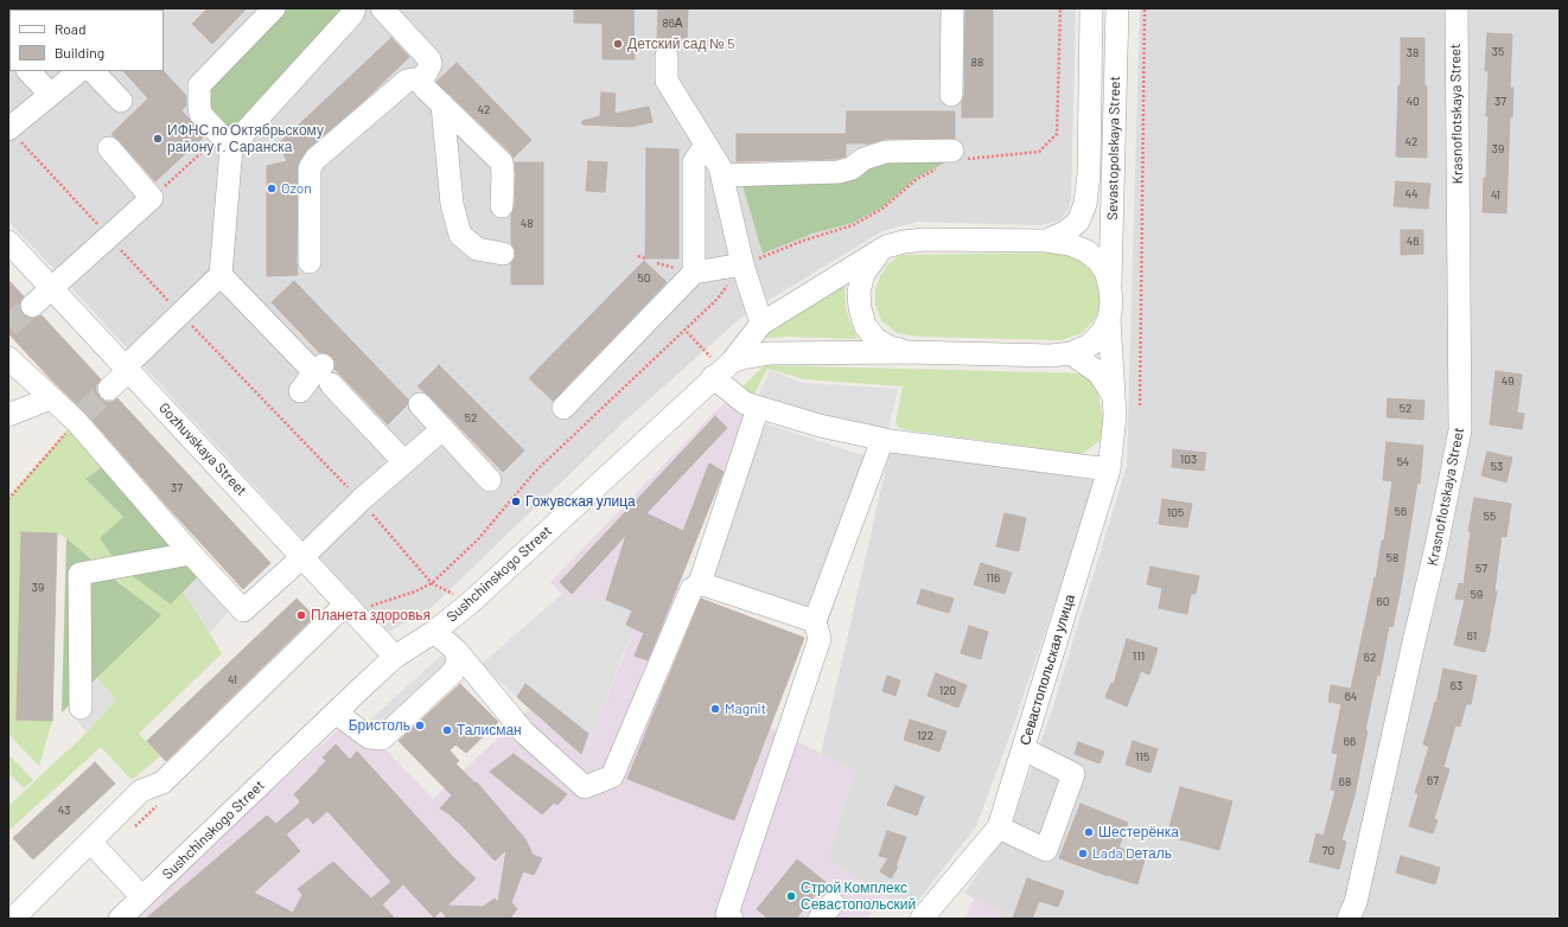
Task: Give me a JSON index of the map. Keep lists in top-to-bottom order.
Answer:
{
  "streets": {
    "street": [
      "Krasnoflotskaya Street",
      "Sevastopolskaya Street",
      "Gozhuvskaya Street",
      "Sushchinskogo Street",
      "Севастопольская улица"
    ]
  },
  "crossings": [
    ["Sevastopolskaya Street", "Севастопольская улица"],
    ["Gozhuvskaya Street", "Sushchinskogo Street"]
  ],
  "places": [
    "Детский сад № 5",
    "ИФНС по Октябрьскому району г. Саранска",
    "Ozon",
    "Гожувская улица",
    "Планета здоровья",
    "Magnit",
    "Бристоль",
    "Талисман",
    "Шестерёнка",
    "Lada Dеталь",
    "Строй Комплекс Севастопольский"
  ],
  "house_numbers": [
    "86А",
    "35",
    "38",
    "88",
    "40",
    "37",
    "42",
    "42",
    "39",
    "44",
    "41",
    "48",
    "46",
    "50",
    "49",
    "52",
    "52",
    "103",
    "54",
    "53",
    "37",
    "56",
    "105",
    "55",
    "58",
    "57",
    "116",
    "39",
    "59",
    "60",
    "61",
    "111",
    "62",
    "41",
    "63",
    "120",
    "64",
    "122",
    "66",
    "115",
    "67",
    "68",
    "43",
    "70"
  ],
  "legend": ["Road", "Building"]
}
